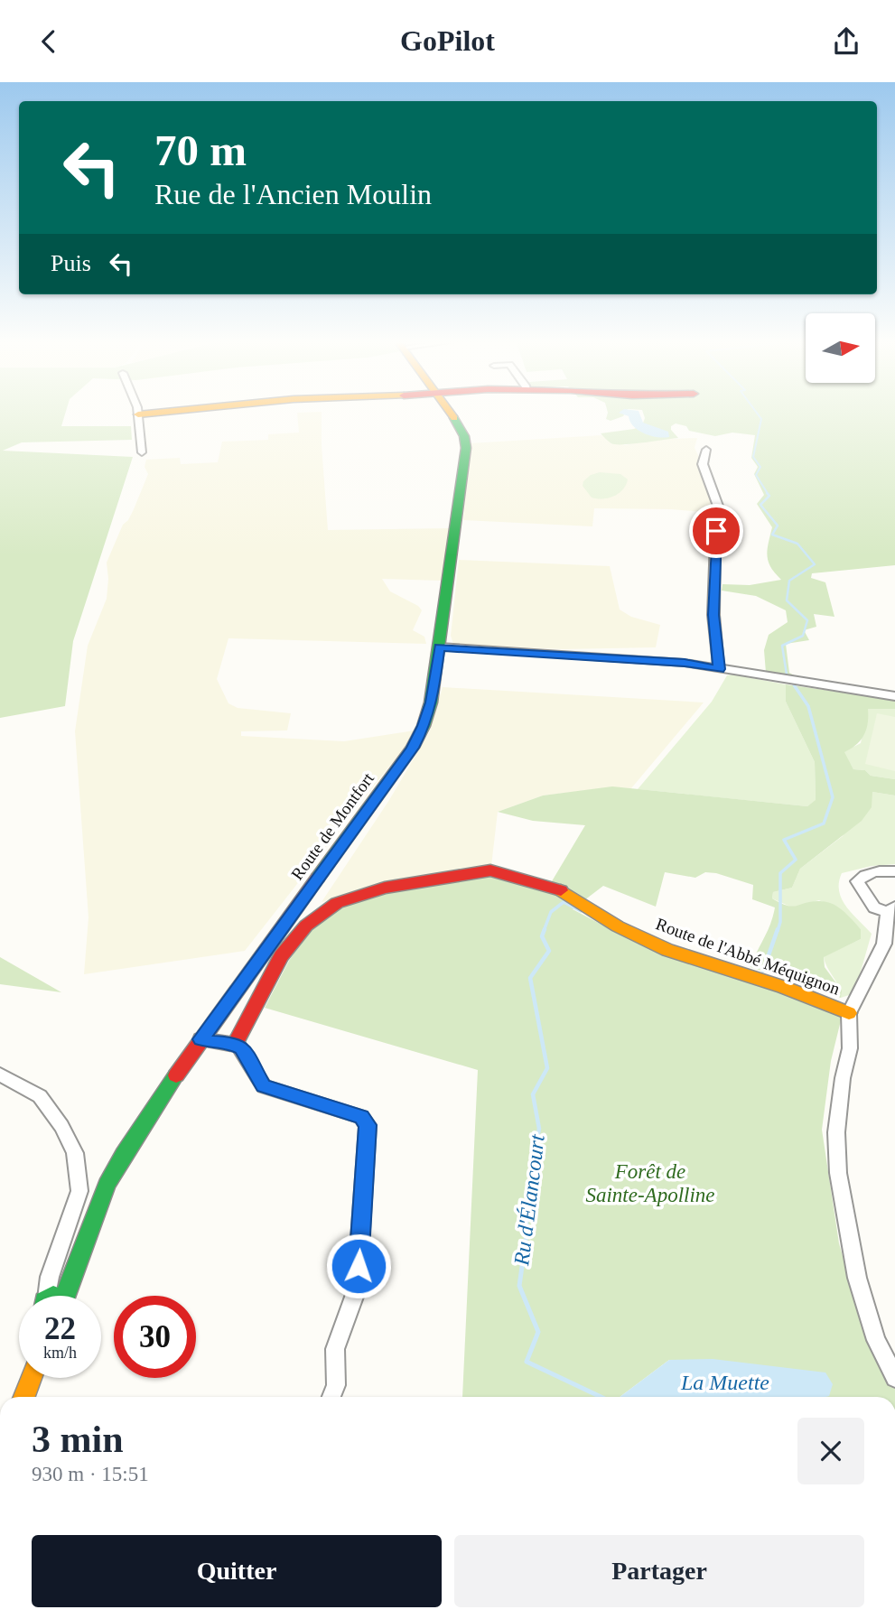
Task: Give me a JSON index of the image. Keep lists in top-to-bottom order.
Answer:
{
  "streets": {
    "street": ["Route de Montfort", "Route de l'Abbé Méquignon"]
  },
  "water": ["Ru d'Élancourt", "La Muette"],
  "parks": ["Forêt de Sainte-Apolline"],
  "north": "right",
  "page": {
    "header": "GoPilot",
    "turn": ["70 m", "Rue de l'Ancien Moulin"],
    "then": "Puis",
    "speed": "22 km/h",
    "limit": "30",
    "heading": ["3 min", "930 m · 15:51"],
    "buttons": ["Quitter", "Partager"]
  }
}
